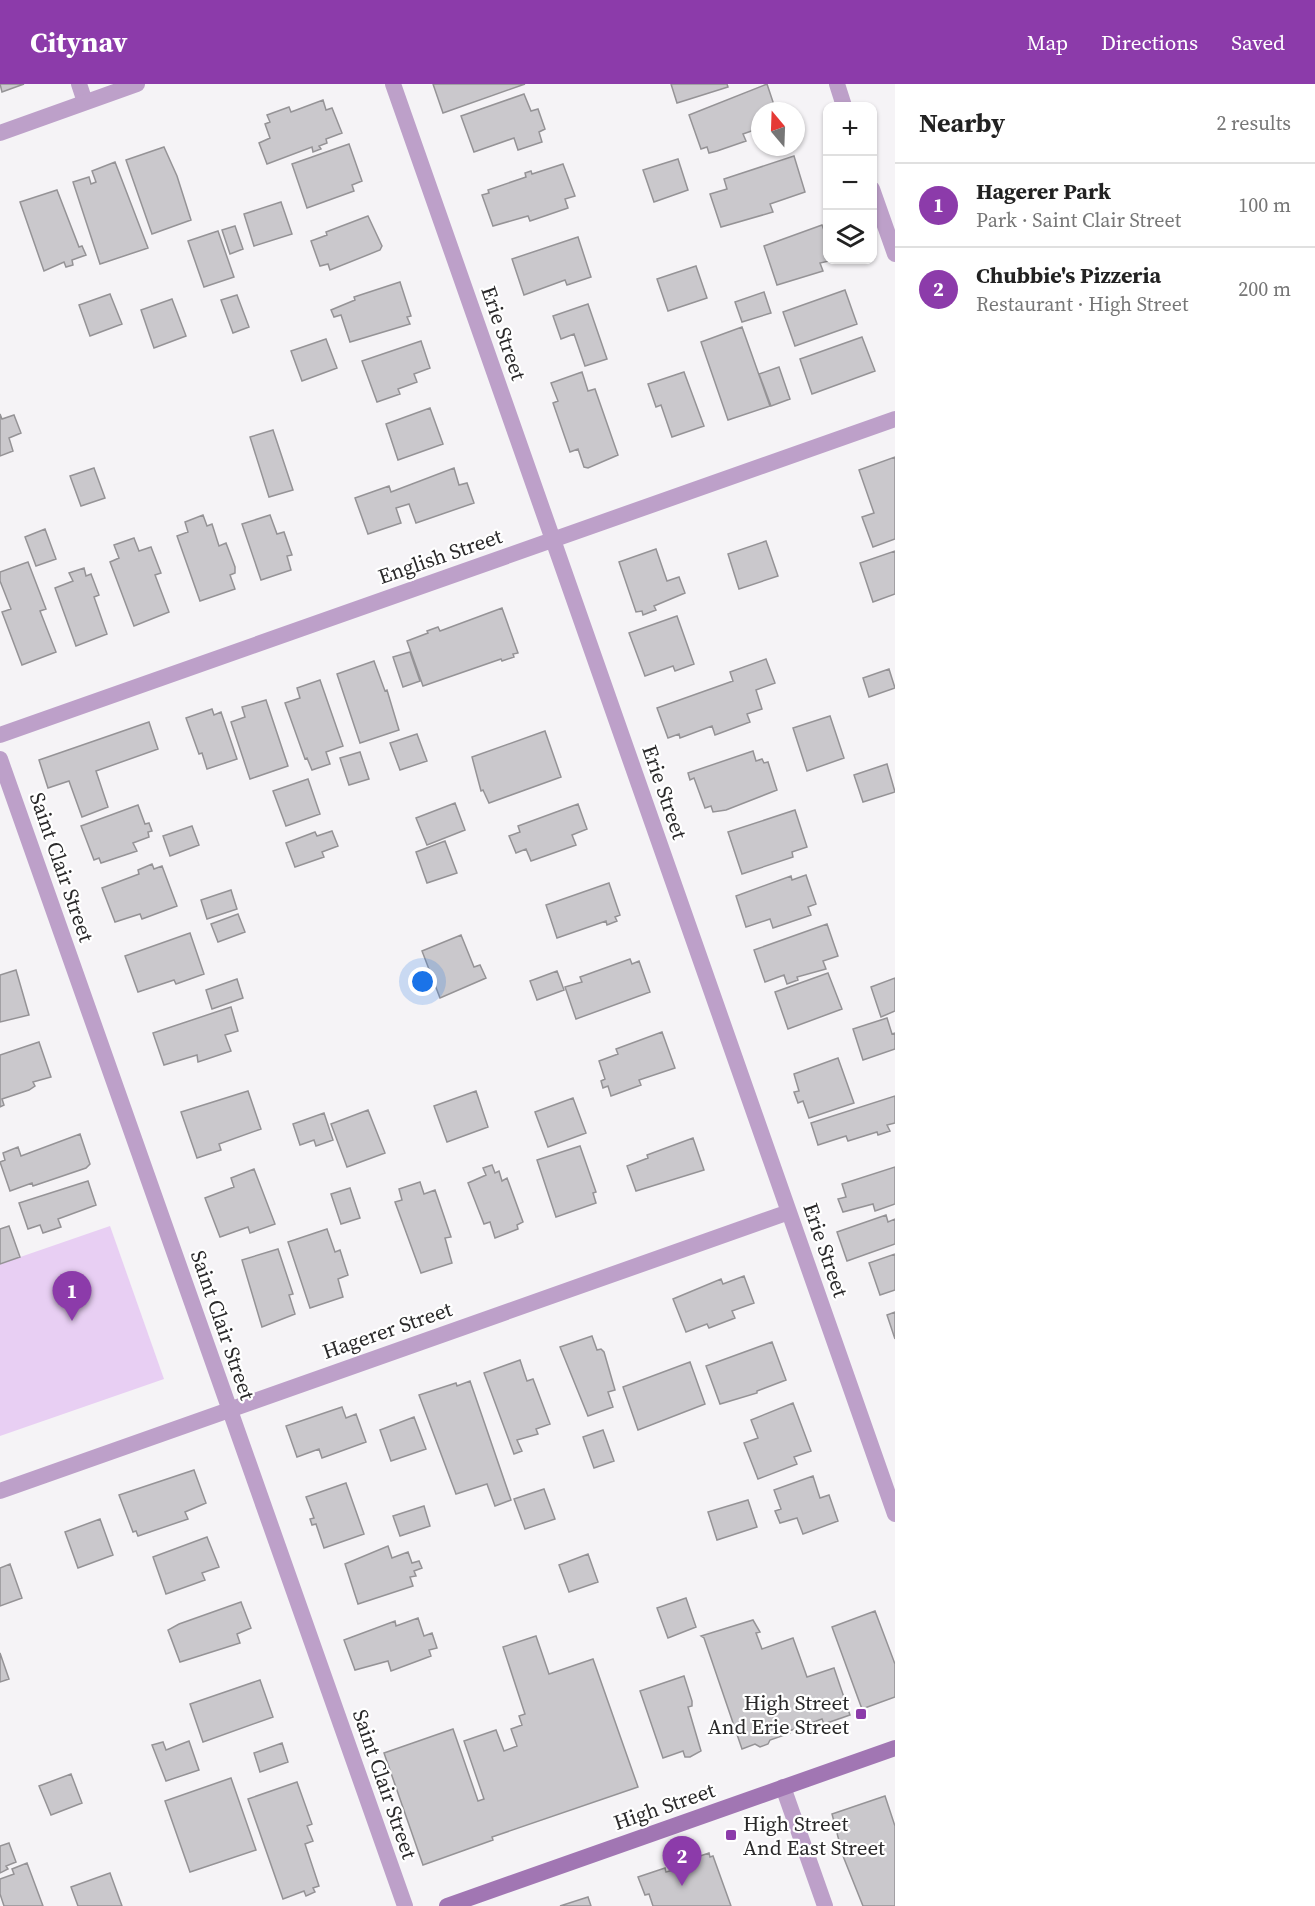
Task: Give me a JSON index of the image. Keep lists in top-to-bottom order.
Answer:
{
  "streets": {
    "main road": ["High Street"],
    "street": [
      "Erie Street",
      "English Street",
      "Saint Clair Street",
      "Hagerer Street"
    ]
  },
  "crossings": [
    ["Erie Street", "English Street"],
    ["Erie Street", "Hagerer Street"],
    ["Saint Clair Street", "Hagerer Street"]
  ],
  "places": {
    "transit": ["High Street And Erie Street", "High Street And East Street"]
  },
  "north": "top",
  "page": {
    "header": "Citynav",
    "nav": ["Map", "Directions", "Saved"],
    "heading": ["Nearby", "2 results"],
    "map_buttons": ["+", "−"],
    "list": [
      {
        "mark": "1",
        "name": "Hagerer Park",
        "note": "Park · Saint Clair Street",
        "value": "100 m"
      },
      {
        "mark": "2",
        "name": "Chubbie's Pizzeria",
        "note": "Restaurant · High Street",
        "value": "200 m"
      }
    ],
    "pins": ["1", "2"]
  }
}
